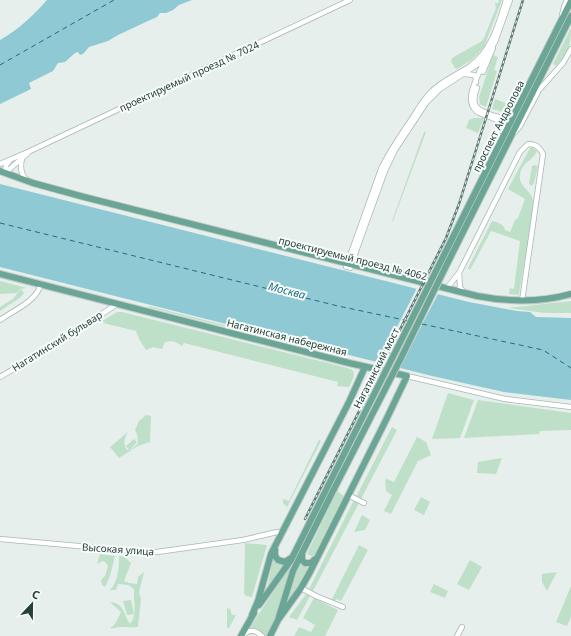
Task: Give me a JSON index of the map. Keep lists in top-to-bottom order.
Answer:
{
  "streets": {
    "main road": [
      "проспект Андропова",
      "проектируемый проезд № 4062",
      "Нагатинская набережная",
      "Нагатинский мост"
    ],
    "street": ["проектируемый проезд № 7024", "Нагатинский бульвар", "Высокая улица"]
  },
  "crossings": [
    ["проектируемый проезд № 7024", "проектируемый проезд № 4062"],
    ["проспект Андропова", "Нагатинский мост"],
    ["Нагатинская набережная", "Нагатинский бульвар"]
  ],
  "water": ["Москва"],
  "north": "top"
}
